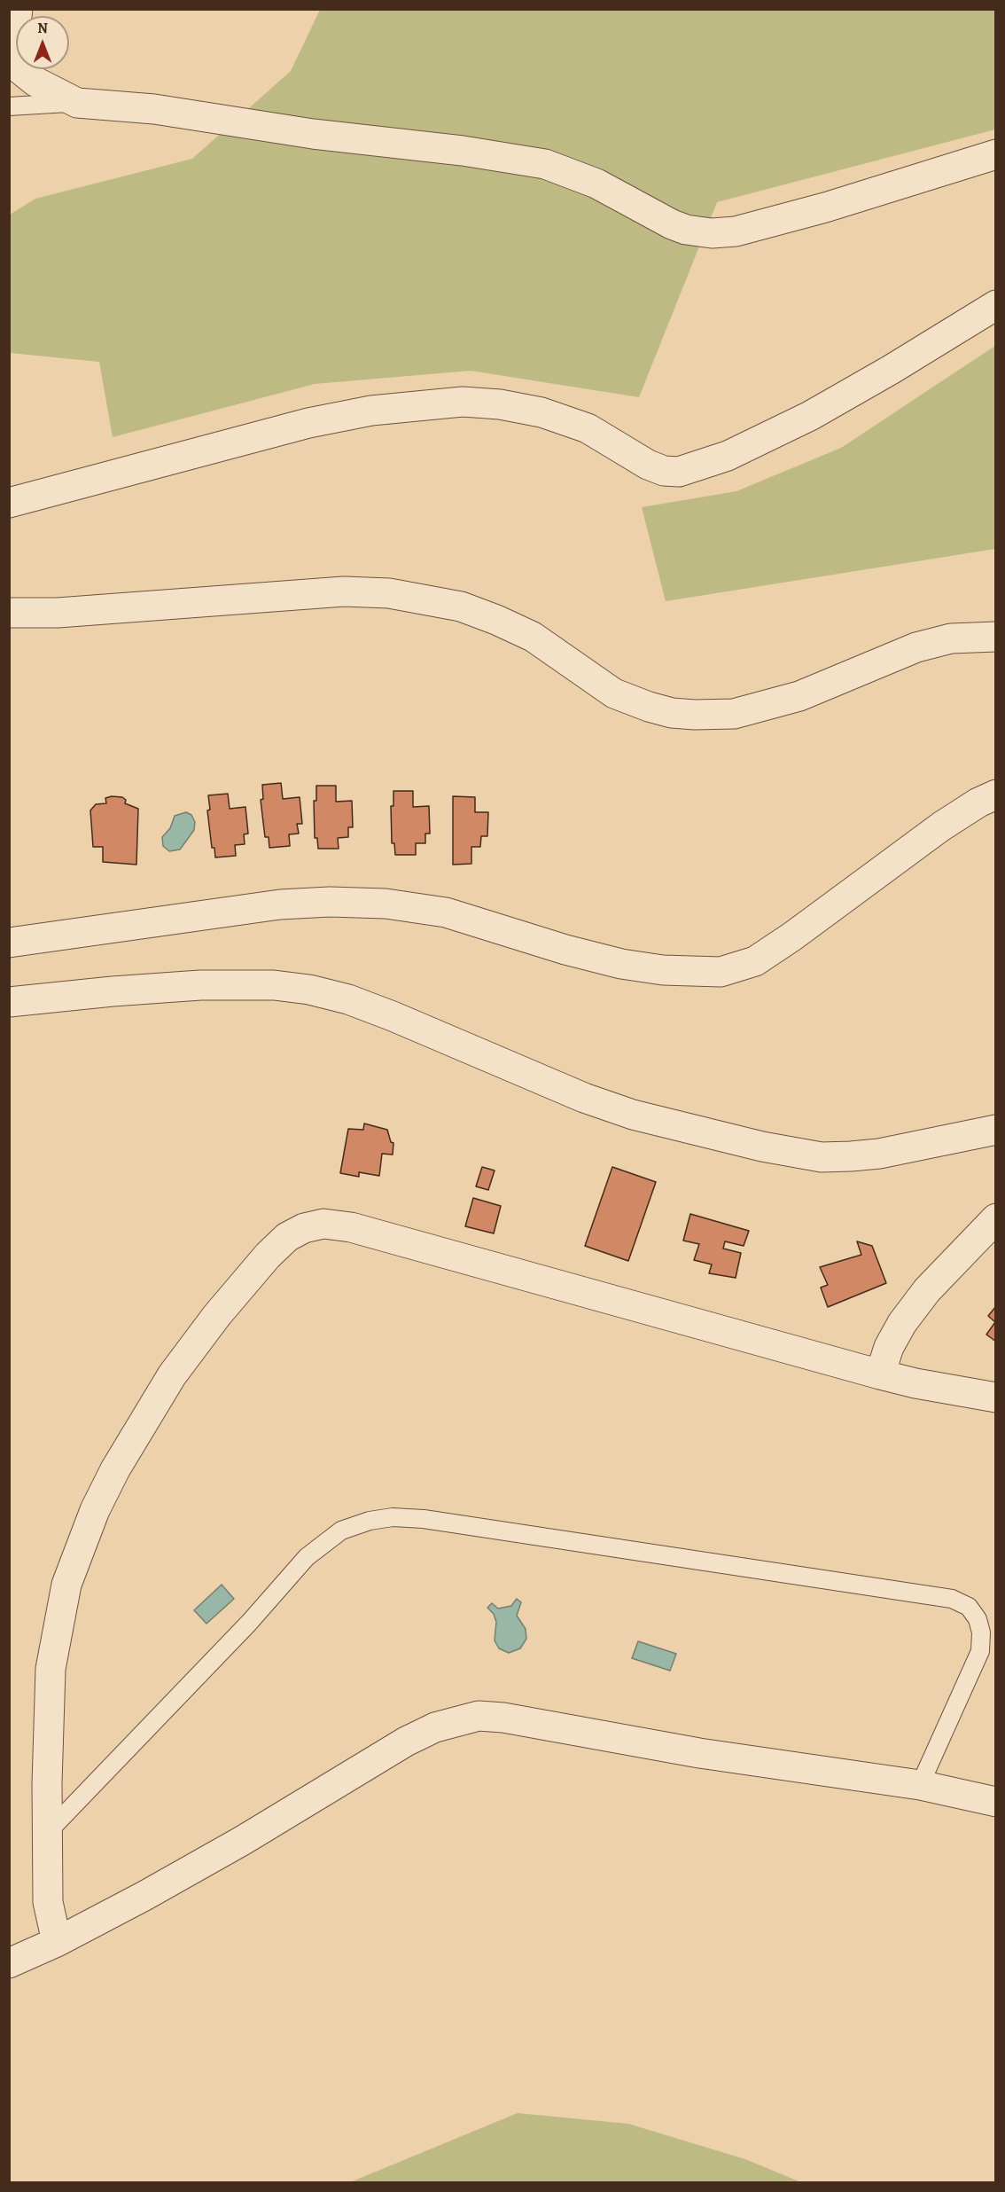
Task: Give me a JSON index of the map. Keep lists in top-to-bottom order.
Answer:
{
  "north": "top"
}
